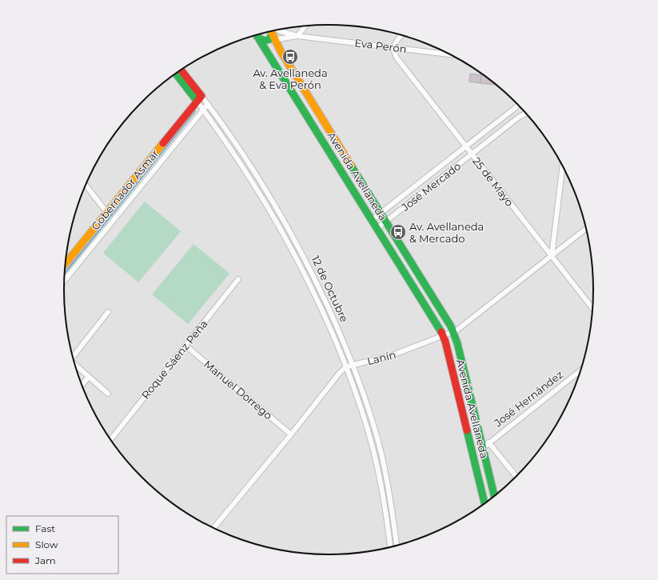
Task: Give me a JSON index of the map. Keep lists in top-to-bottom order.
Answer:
{
  "streets": {
    "street": [
      "Eva Perón",
      "Avenida Avellaneda",
      "25 de Mayo",
      "José Mercado",
      "Gobernador Asmar",
      "12 de Octubre",
      "Lanín",
      "Roque Sáenz Peña",
      "Manuel Dorrego",
      "José Hernández"
    ]
  },
  "crossings": [
    ["Eva Perón", "Avenida Avellaneda"],
    ["Eva Perón", "25 de Mayo"],
    ["Avenida Avellaneda", "José Mercado"],
    ["Avenida Avellaneda", "Lanín"],
    ["Avenida Avellaneda", "José Hernández"],
    ["25 de Mayo", "José Mercado"],
    ["25 de Mayo", "Lanín"],
    ["Gobernador Asmar", "12 de Octubre"],
    ["12 de Octubre", "Lanín"],
    ["Lanín", "Manuel Dorrego"],
    ["Roque Sáenz Peña", "Manuel Dorrego"]
  ],
  "places": {
    "bus stop": ["Av. Avellaneda & Eva Perón", "Av. Avellaneda & Mercado"]
  },
  "legend": ["Fast", "Slow", "Jam"]
}
